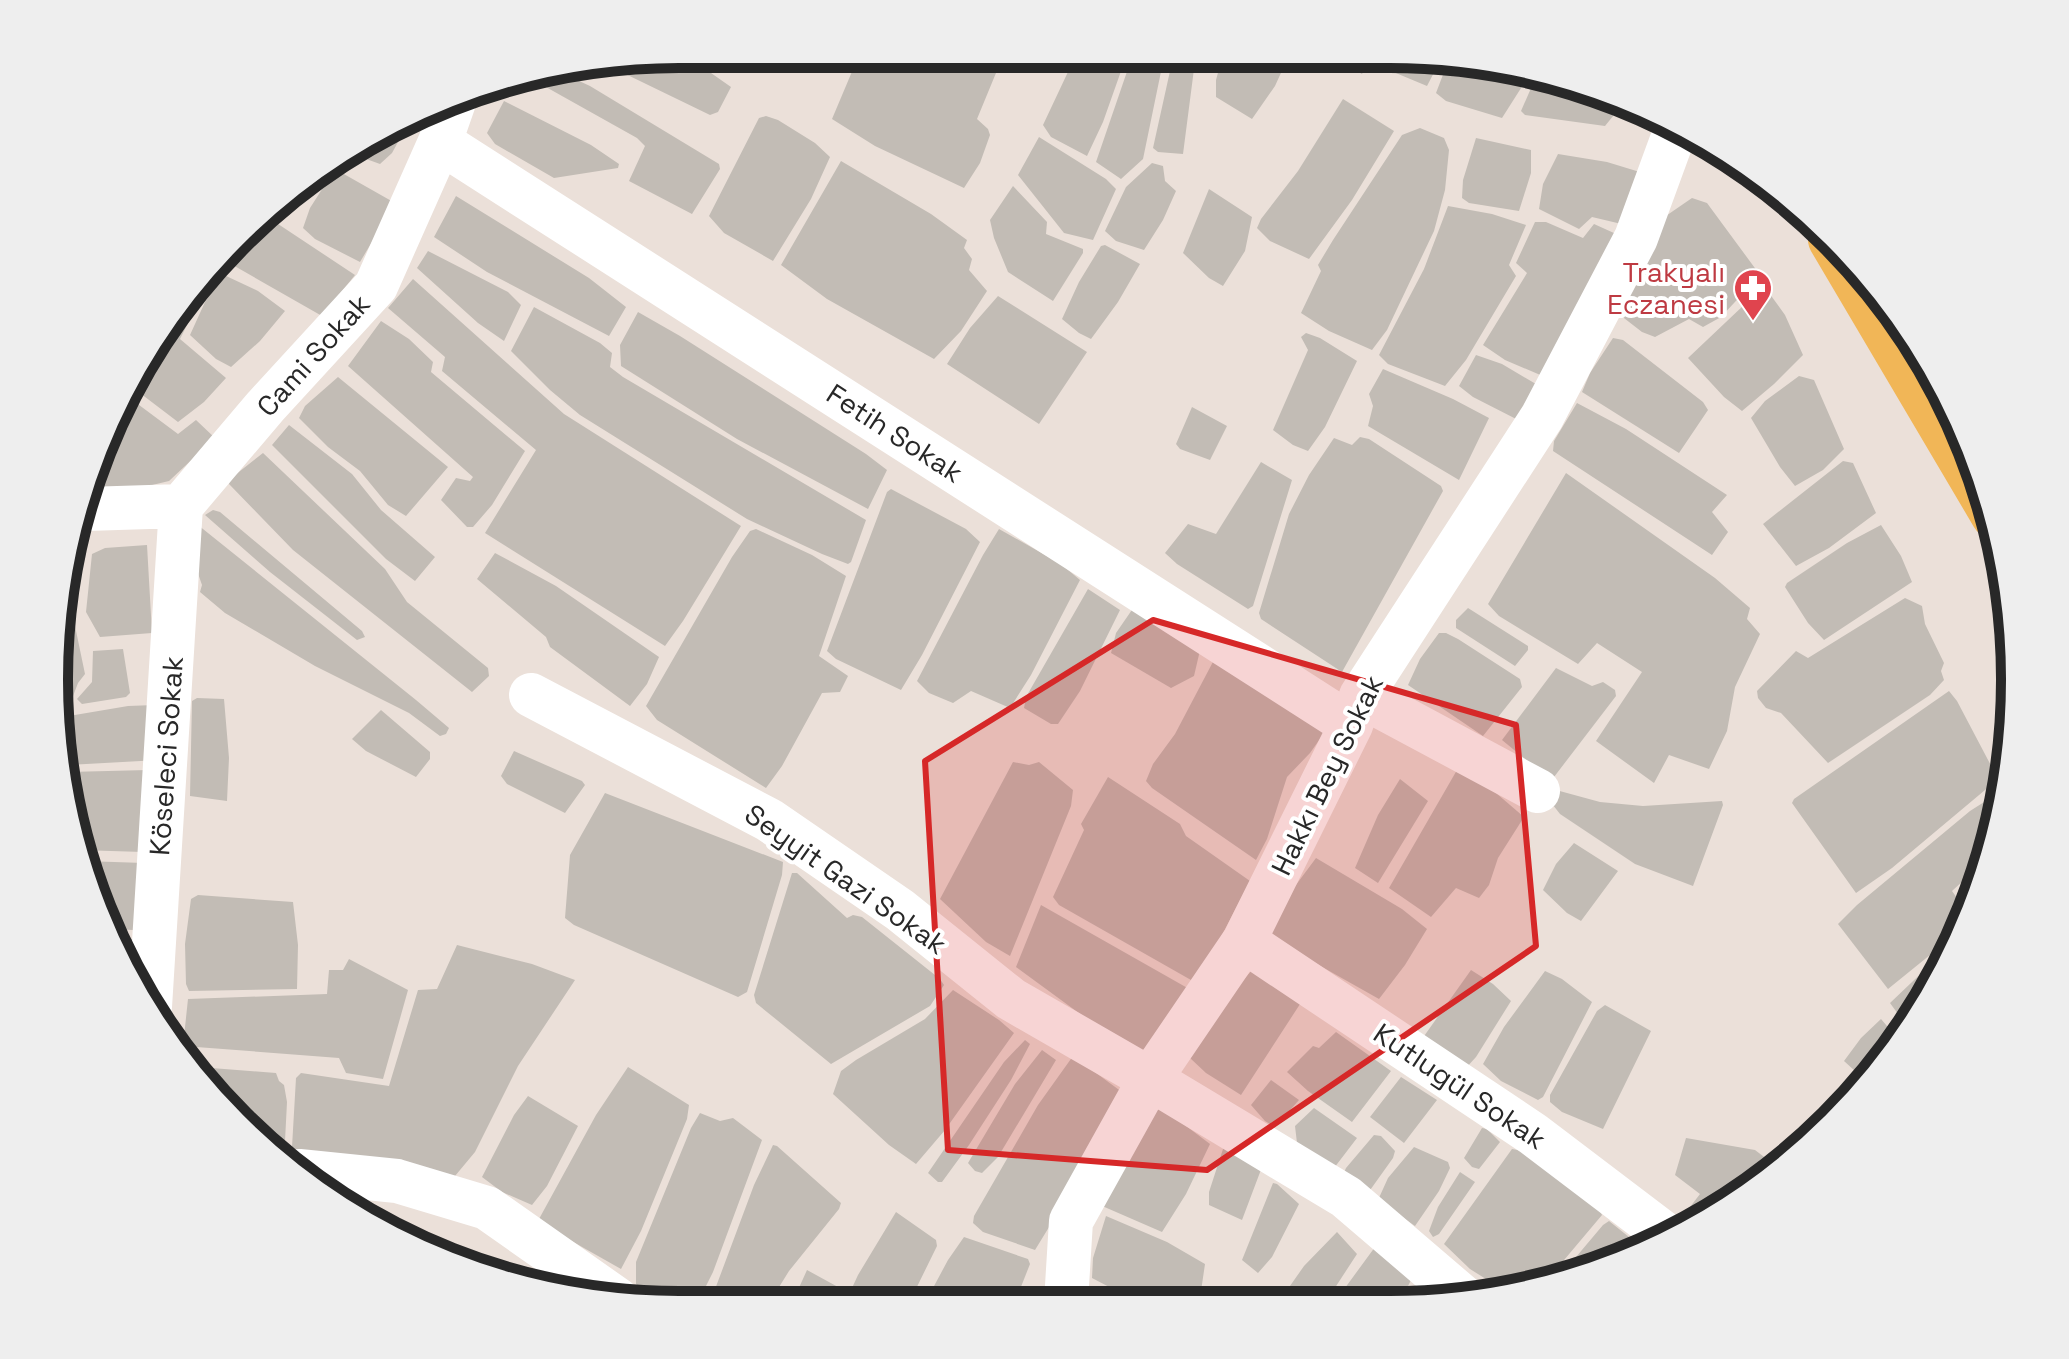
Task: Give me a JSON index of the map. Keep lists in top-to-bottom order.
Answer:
{
  "streets": {
    "street": [
      "Cami Sokak",
      "Fetih Sokak",
      "Köseleci Sokak",
      "Hakkı Bey Sokak",
      "Seyyit Gazi Sokak",
      "Kutlugül Sokak"
    ]
  },
  "crossings": [
    ["Cami Sokak", "Fetih Sokak"],
    ["Cami Sokak", "Köseleci Sokak"],
    ["Fetih Sokak", "Hakkı Bey Sokak"],
    ["Hakkı Bey Sokak", "Seyyit Gazi Sokak"],
    ["Hakkı Bey Sokak", "Kutlugül Sokak"]
  ],
  "places": {
    "pharmacy": ["Trakyalı Eczanesi"]
  }
}
